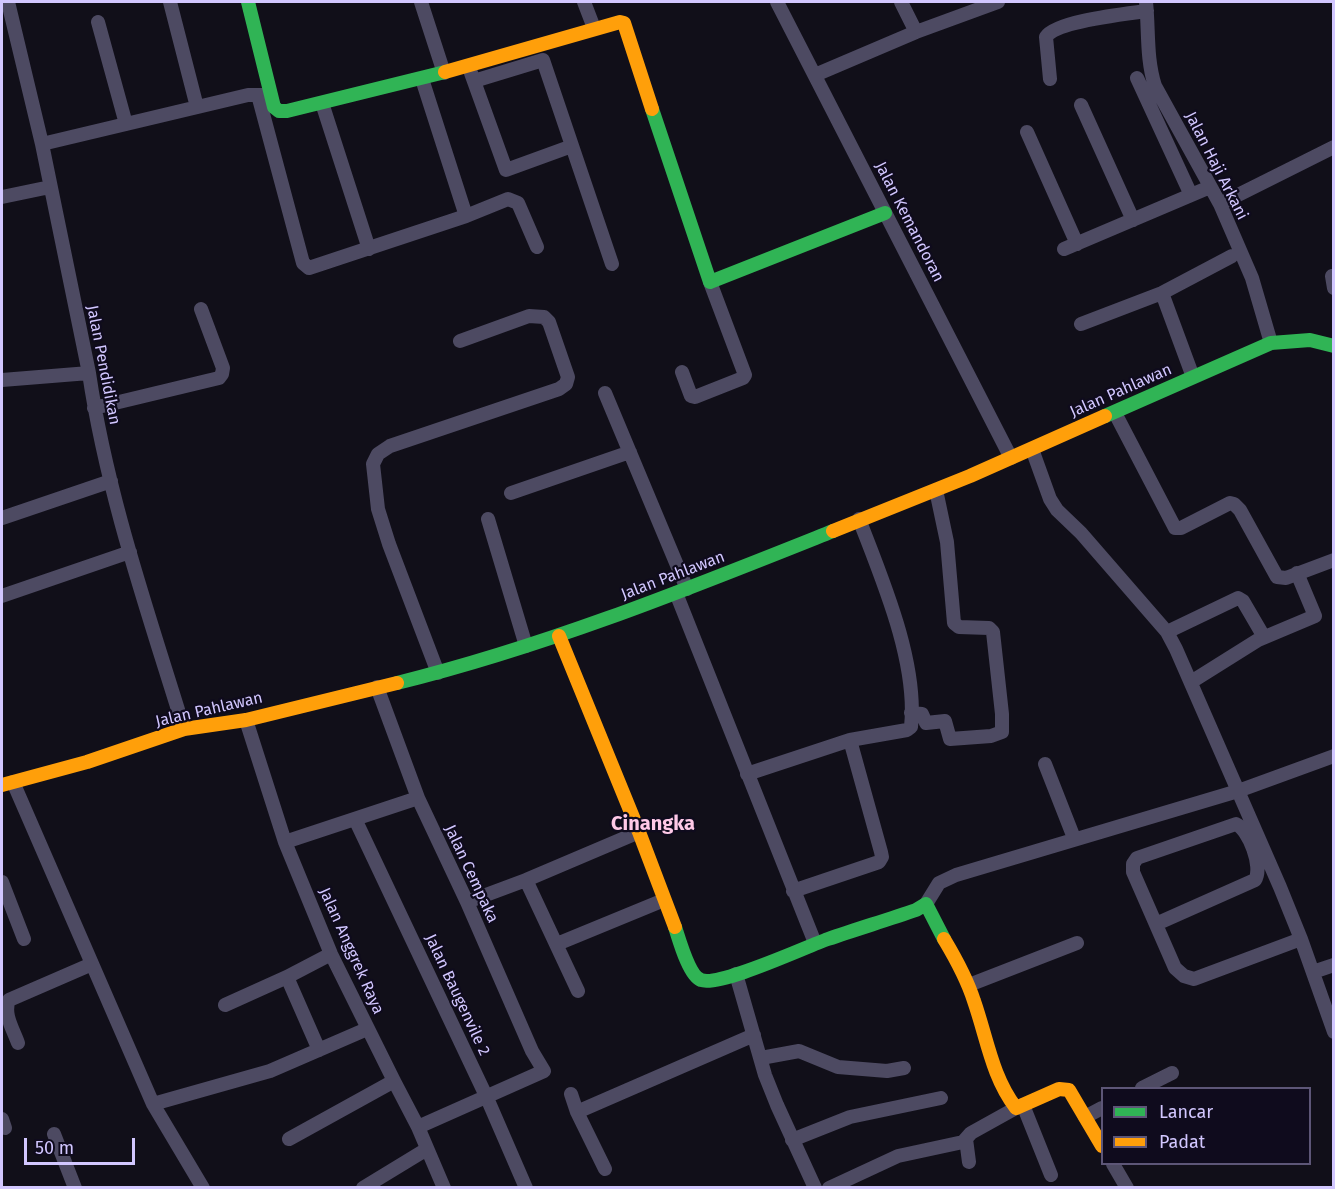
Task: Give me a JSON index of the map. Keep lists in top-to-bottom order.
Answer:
{
  "streets": {
    "street": [
      "Jalan Haji Arkani",
      "Jalan Kemandoran",
      "Jalan Pendidikan",
      "Jalan Pahlawan",
      "Jalan Cempaka",
      "Jalan Anggrek Raya",
      "Jalan Baugenvile 2"
    ]
  },
  "crossings": [
    ["Jalan Haji Arkani", "Jalan Pahlawan"],
    ["Jalan Kemandoran", "Jalan Pahlawan"],
    ["Jalan Pendidikan", "Jalan Pahlawan"],
    ["Jalan Pahlawan", "Jalan Cempaka"],
    ["Jalan Pahlawan", "Jalan Anggrek Raya"],
    ["Jalan Cempaka", "Jalan Baugenvile 2"]
  ],
  "districts": ["Cinangka"],
  "legend": ["Lancar", "Padat"],
  "scale_bar": "50 m"
}
